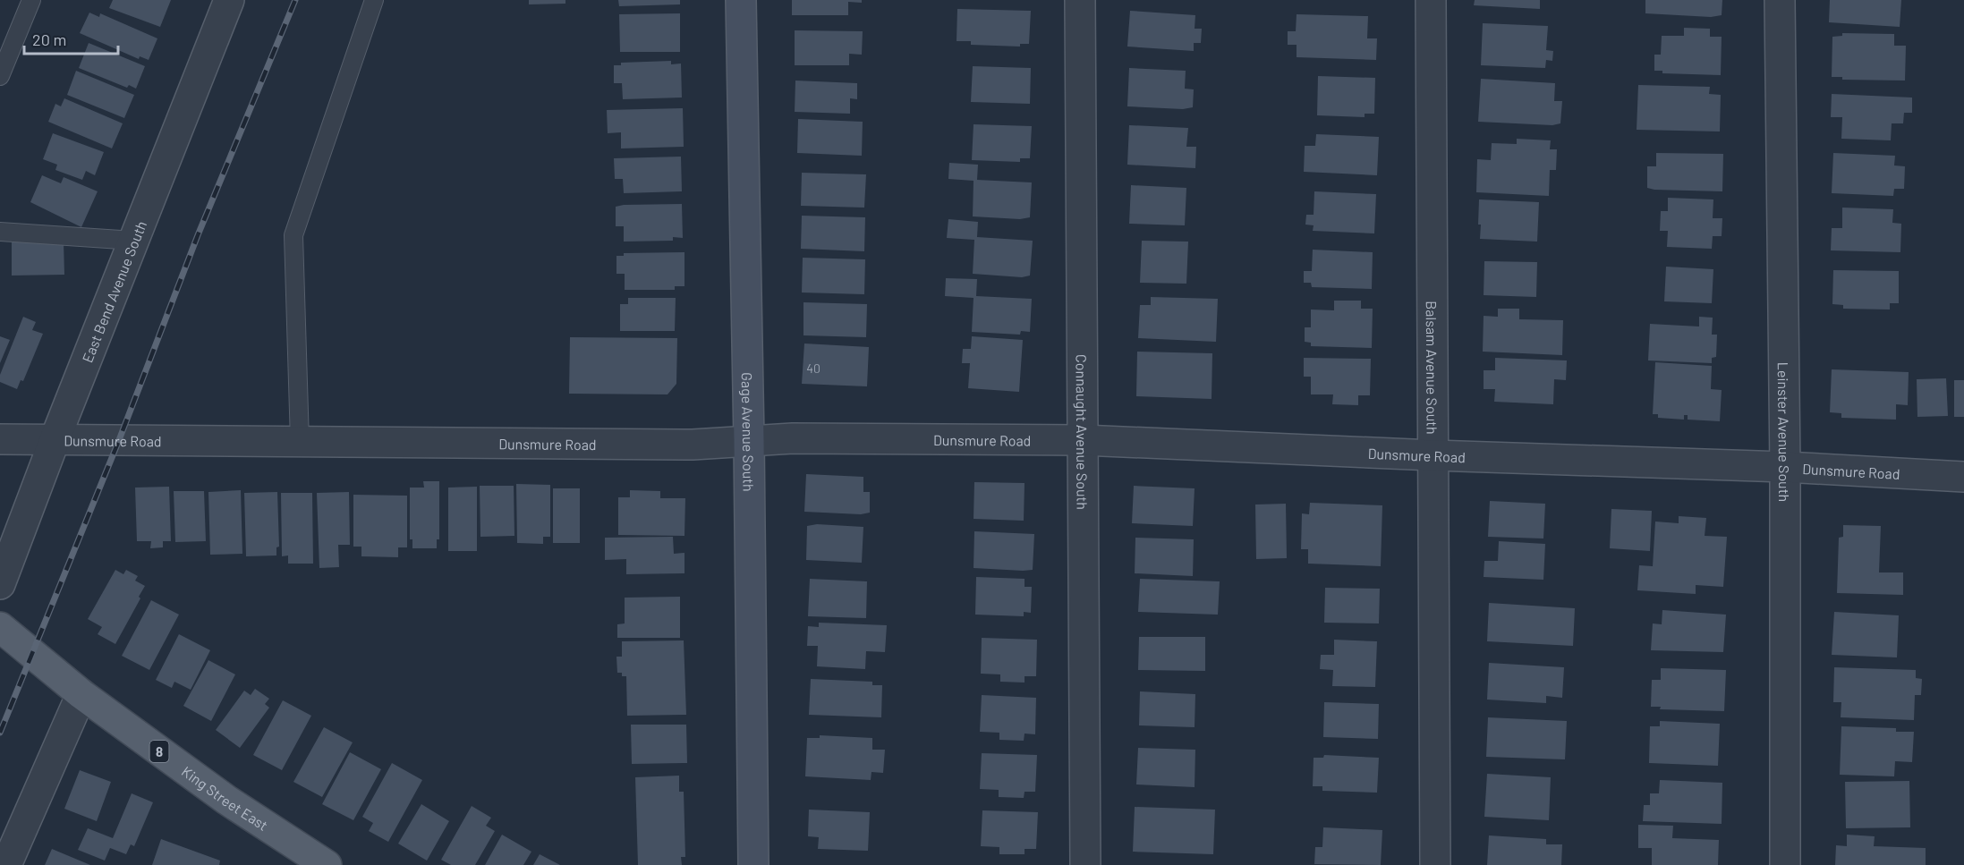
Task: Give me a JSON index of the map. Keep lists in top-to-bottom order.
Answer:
{
  "streets": {
    "main road": ["Gage Avenue South", "8", "King Street East"],
    "street": [
      "East Bend Avenue South",
      "Balsam Avenue South",
      "Connaught Avenue South",
      "Leinster Avenue South",
      "Dunsmure Road"
    ]
  },
  "crossings": [
    ["East Bend Avenue South", "Dunsmure Road"],
    ["Balsam Avenue South", "Dunsmure Road"],
    ["Gage Avenue South", "Dunsmure Road"],
    ["Connaught Avenue South", "Dunsmure Road"],
    ["Leinster Avenue South", "Dunsmure Road"]
  ],
  "house_numbers": ["40"],
  "scale_bar": "20 m"
}
